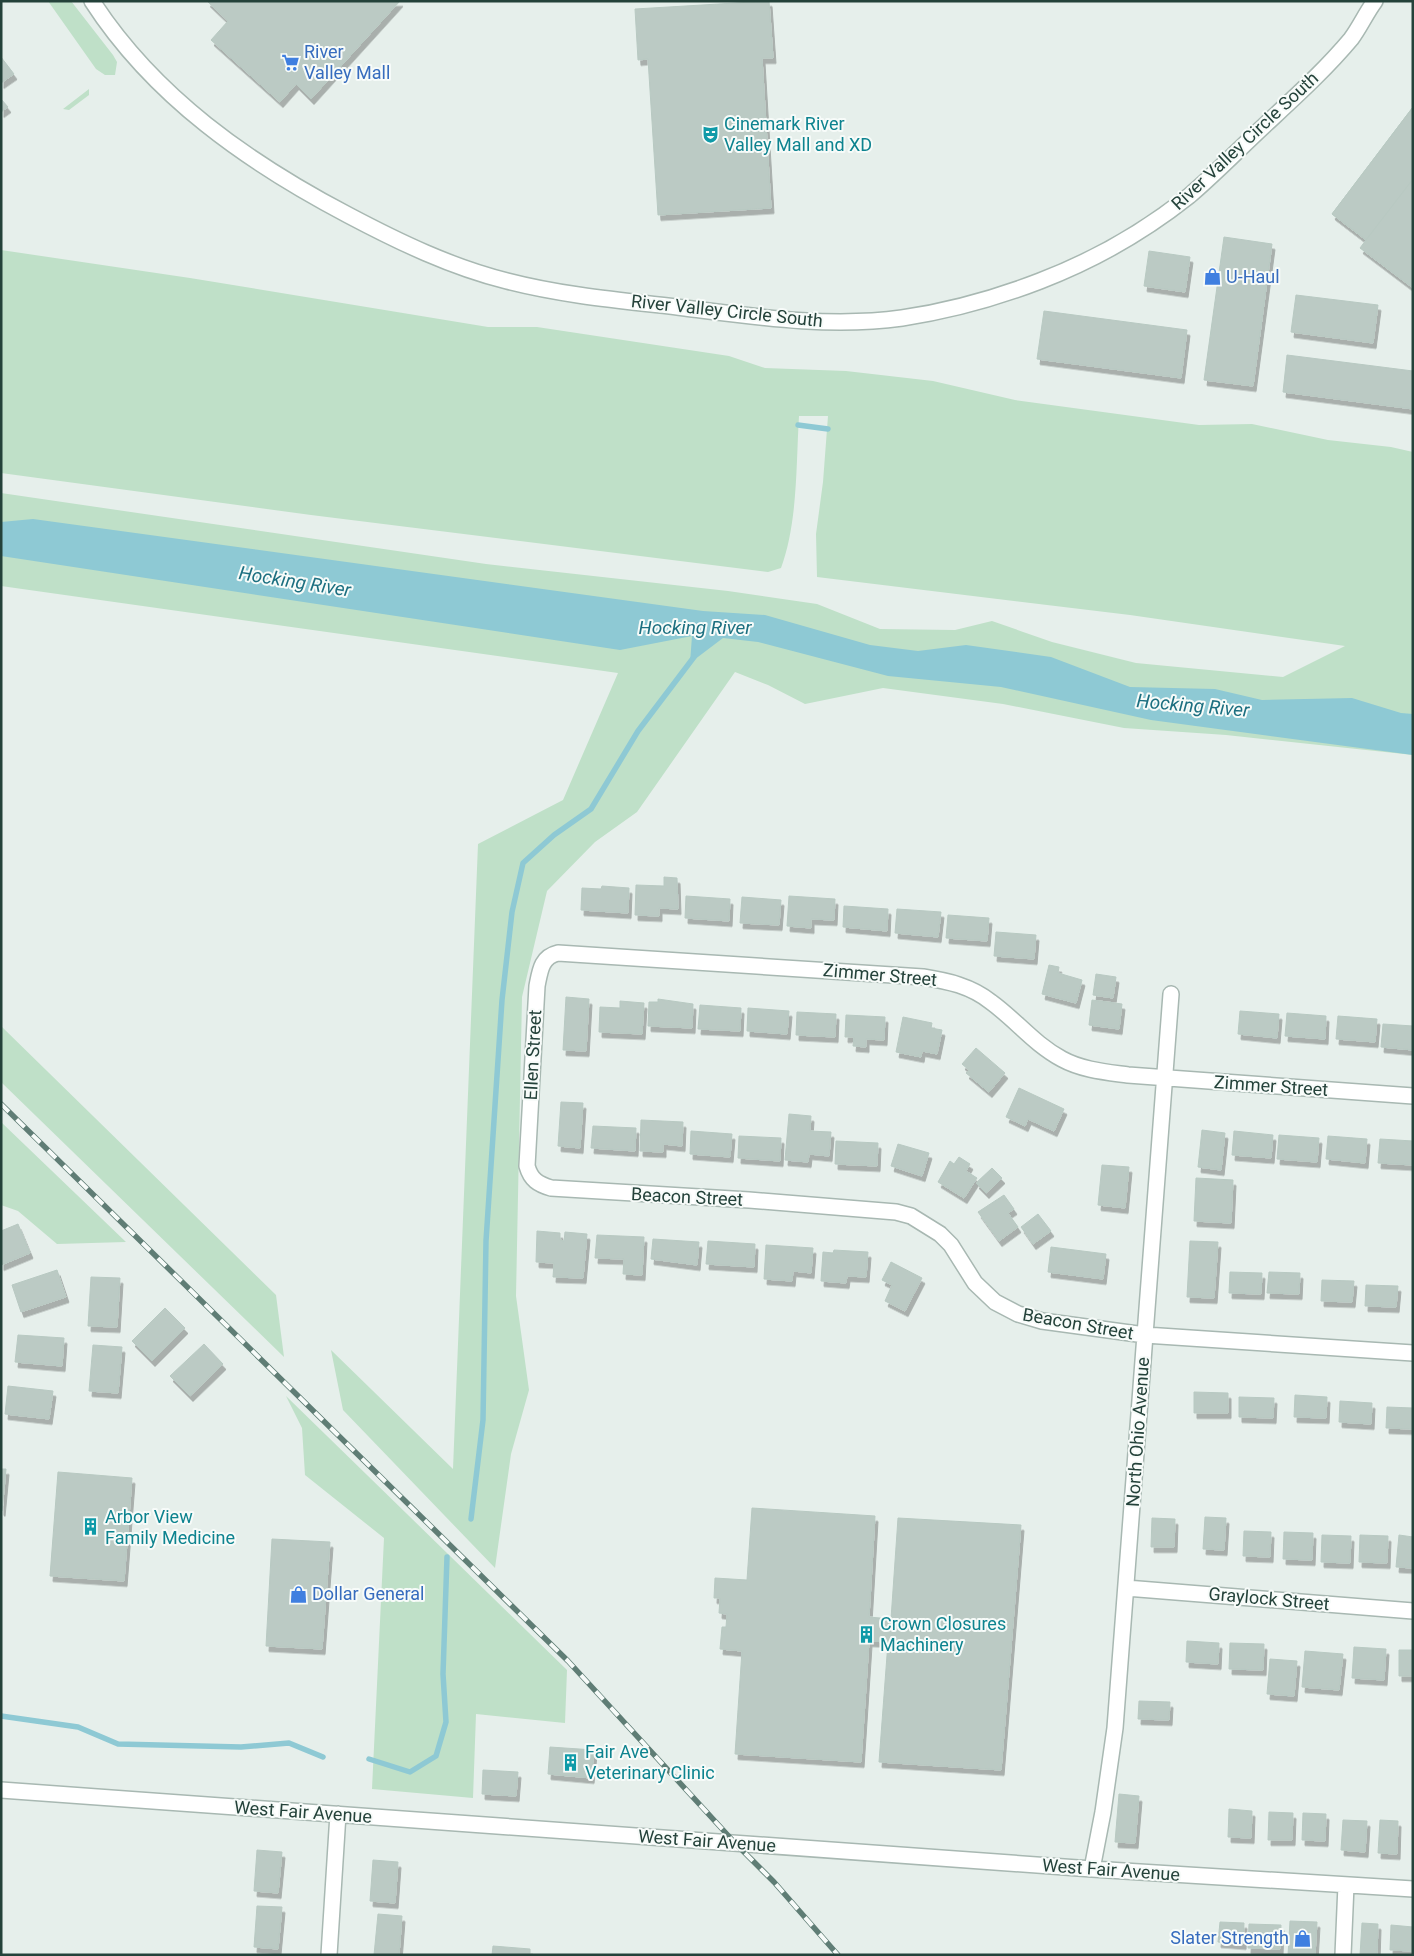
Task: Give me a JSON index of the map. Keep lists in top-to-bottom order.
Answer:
{
  "streets": {
    "street": [
      "River Valley Circle South",
      "Zimmer Street",
      "Ellen Street",
      "Beacon Street",
      "North Ohio Avenue",
      "Graylock Street",
      "West Fair Avenue"
    ]
  },
  "crossings": [
    ["Zimmer Street", "Ellen Street"],
    ["Zimmer Street", "North Ohio Avenue"],
    ["Ellen Street", "Beacon Street"],
    ["Beacon Street", "North Ohio Avenue"],
    ["North Ohio Avenue", "Graylock Street"],
    ["North Ohio Avenue", "West Fair Avenue"]
  ],
  "water": ["Hocking River"],
  "places": {
    "supermarket": ["River Valley Mall"],
    "theatre": ["Cinemark River Valley Mall and XD"],
    "shop": ["U-Haul", "Dollar General", "Slater Strength"],
    "building": ["Arbor View Family Medicine", "Crown Closures Machinery", "Fair Ave Veterinary Clinic"]
  }
}
